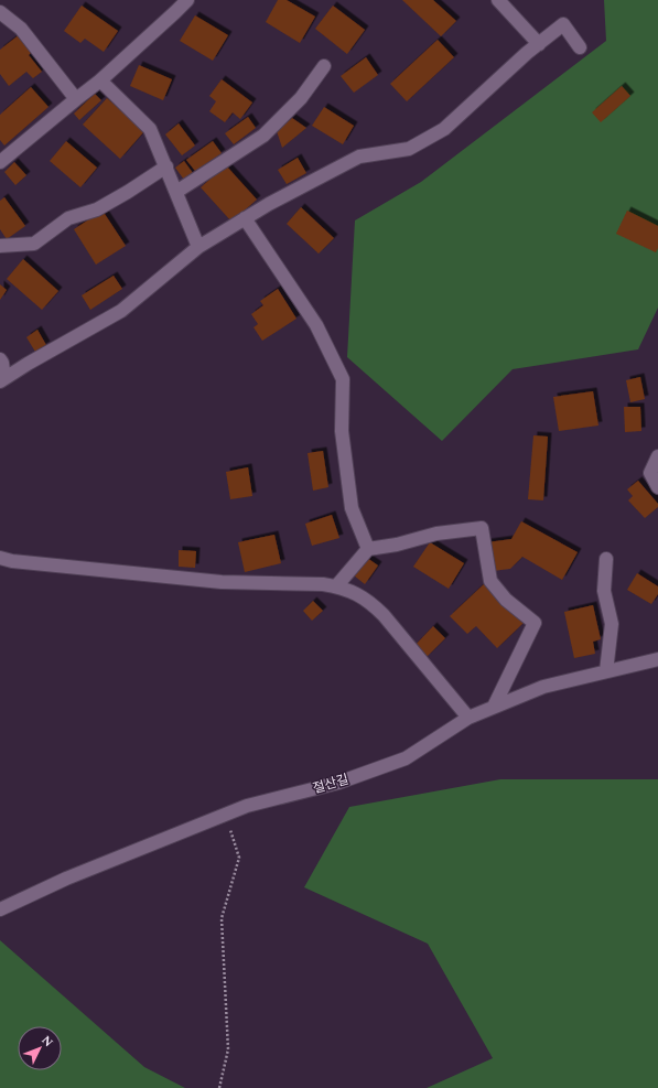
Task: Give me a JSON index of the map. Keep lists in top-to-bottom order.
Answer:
{
  "streets": {
    "street": ["절산길"]
  },
  "north": "top right"
}
